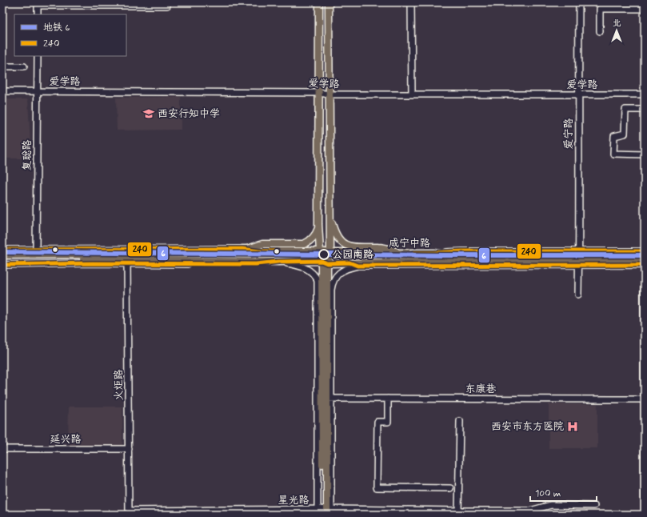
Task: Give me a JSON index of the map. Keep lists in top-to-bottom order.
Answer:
{
  "streets": {
    "main road": ["咸宁中路"],
    "street": [
      "爱学路",
      "爱宁路",
      "复聪路",
      "火炬路",
      "东康巷",
      "延兴路",
      "星光路"
    ]
  },
  "crossings": [
    ["爱学路", "爱宁路"],
    ["爱学路", "复聪路"],
    ["爱宁路", "咸宁中路"],
    ["复聪路", "咸宁中路"],
    ["咸宁中路", "火炬路"],
    ["火炬路", "延兴路"],
    ["火炬路", "星光路"]
  ],
  "places": {
    "school or university": ["西安行知中学"],
    "other": ["公园南路"],
    "hospital": ["西安市东方医院"]
  },
  "lines": ["transit line 240", "metro line 6"],
  "legend": ["地铁 6", "240"],
  "scale_bar": "100 m",
  "north": "top"
}
